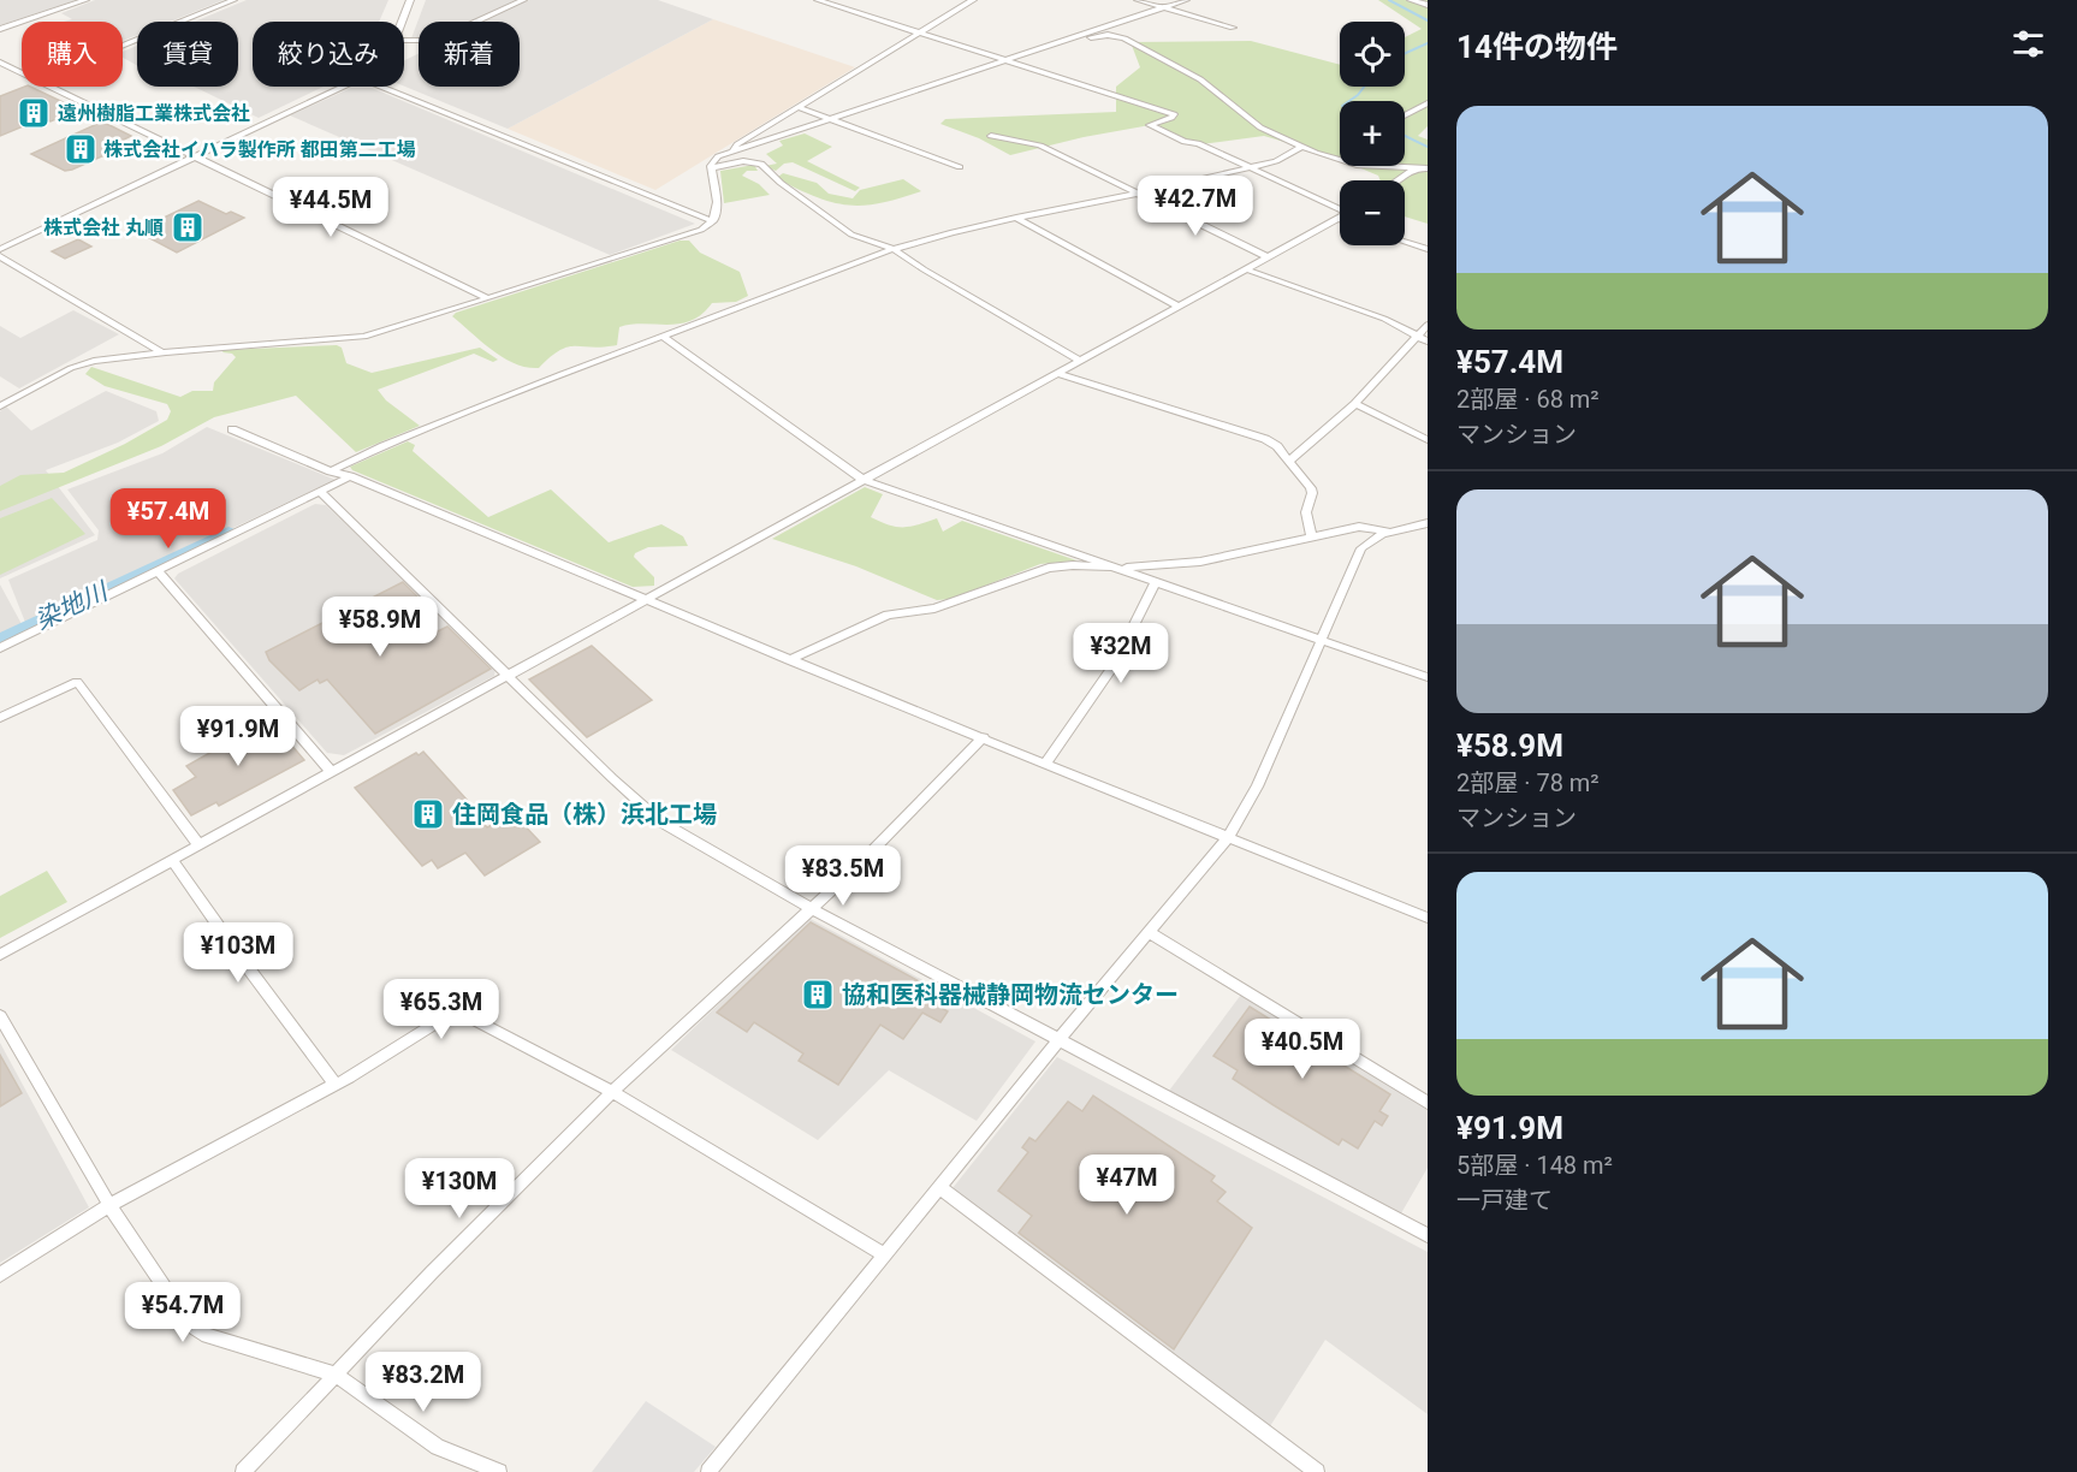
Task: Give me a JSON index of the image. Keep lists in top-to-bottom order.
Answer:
{
  "water": ["染地川"],
  "places": {
    "building": [
      "遠州樹脂工業株式会社",
      "株式会社イハラ製作所 都田第二工場",
      "株式会社 丸順",
      "住岡食品（株）浜北工場",
      "協和医科器械静岡物流センター"
    ]
  },
  "page": {
    "heading": "14件の物件",
    "map_buttons": ["+", "−"],
    "chip": [
      "購入",
      "賃貸",
      "絞り込み",
      "新着"
    ],
    "list": [
      {
        "name": "¥57.4M",
        "note": "2部屋 · 68 m² · マンション"
      },
      {
        "name": "¥58.9M",
        "note": "2部屋 · 78 m² · マンション"
      },
      {
        "name": "¥91.9M",
        "note": "5部屋 · 148 m² · 一戸建て"
      }
    ],
    "price": [
      "¥42.7M",
      "¥44.5M",
      "¥57.4M",
      "¥58.9M",
      "¥32M",
      "¥91.9M",
      "¥83.5M",
      "¥103M",
      "¥65.3M",
      "¥40.5M",
      "¥47M",
      "¥130M",
      "¥54.7M",
      "¥83.2M"
    ]
  }
}
